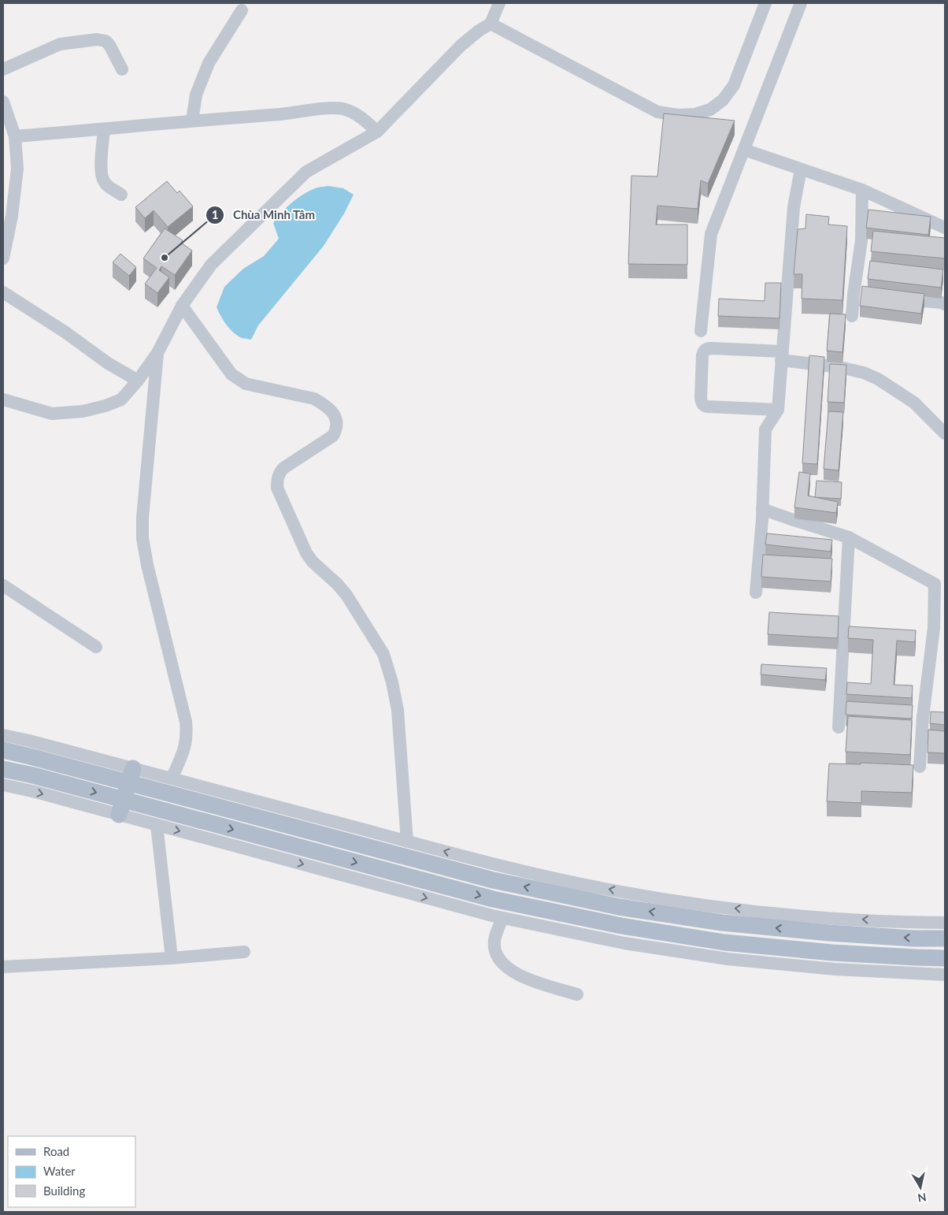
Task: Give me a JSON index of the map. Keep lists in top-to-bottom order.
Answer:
{
  "places": ["Chùa Minh Tâm"],
  "legend": ["Road", "Water", "Building"],
  "north": "bottom"
}
